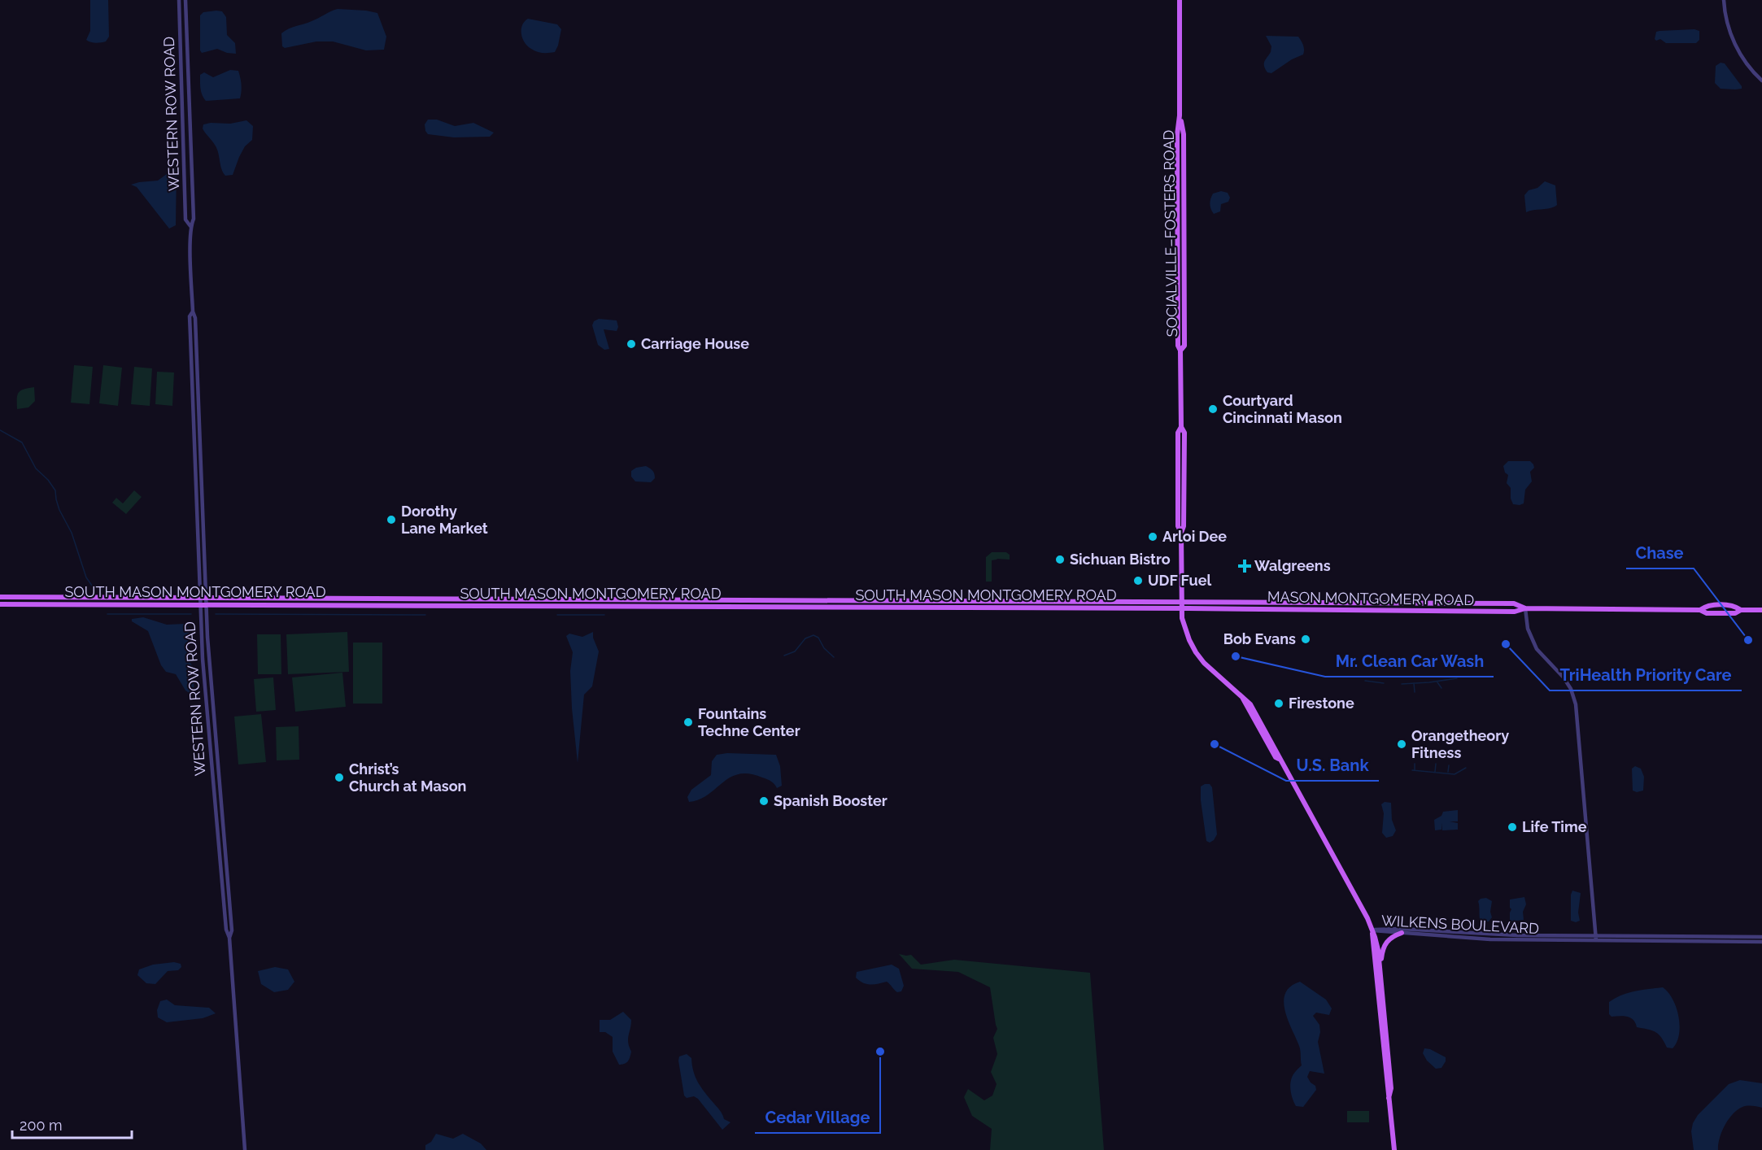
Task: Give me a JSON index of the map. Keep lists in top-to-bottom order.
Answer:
{
  "streets": {
    "main road": ["SOCIALVILLE–FOSTERS ROAD", "SOUTH MASON MONTGOMERY ROAD", "MASON MONTGOMERY ROAD"],
    "street": ["WESTERN ROW ROAD", "WILKENS BOULEVARD"]
  },
  "crossings": [
    ["WESTERN ROW ROAD", "SOUTH MASON MONTGOMERY ROAD"],
    ["SOCIALVILLE–FOSTERS ROAD", "SOUTH MASON MONTGOMERY ROAD"],
    ["SOCIALVILLE–FOSTERS ROAD", "WILKENS BOULEVARD"],
    ["SOUTH MASON MONTGOMERY ROAD", "MASON MONTGOMERY ROAD"]
  ],
  "places": {
    "other": [
      "Carriage House",
      "Courtyard Cincinnati Mason",
      "Dorothy Lane Market",
      "Arloi Dee",
      "Sichuan Bistro",
      "UDF Fuel",
      "Bob Evans",
      "Chase",
      "TriHealth Priority Care",
      "Mr. Clean Car Wash",
      "Firestone",
      "Fountains Techne Center",
      "U.S. Bank",
      "Orangetheory Fitness",
      "Christ’s Church at Mason",
      "Spanish Booster",
      "Life Time",
      "Cedar Village"
    ],
    "health": ["Walgreens"]
  },
  "scale_bar": "200 m"
}
